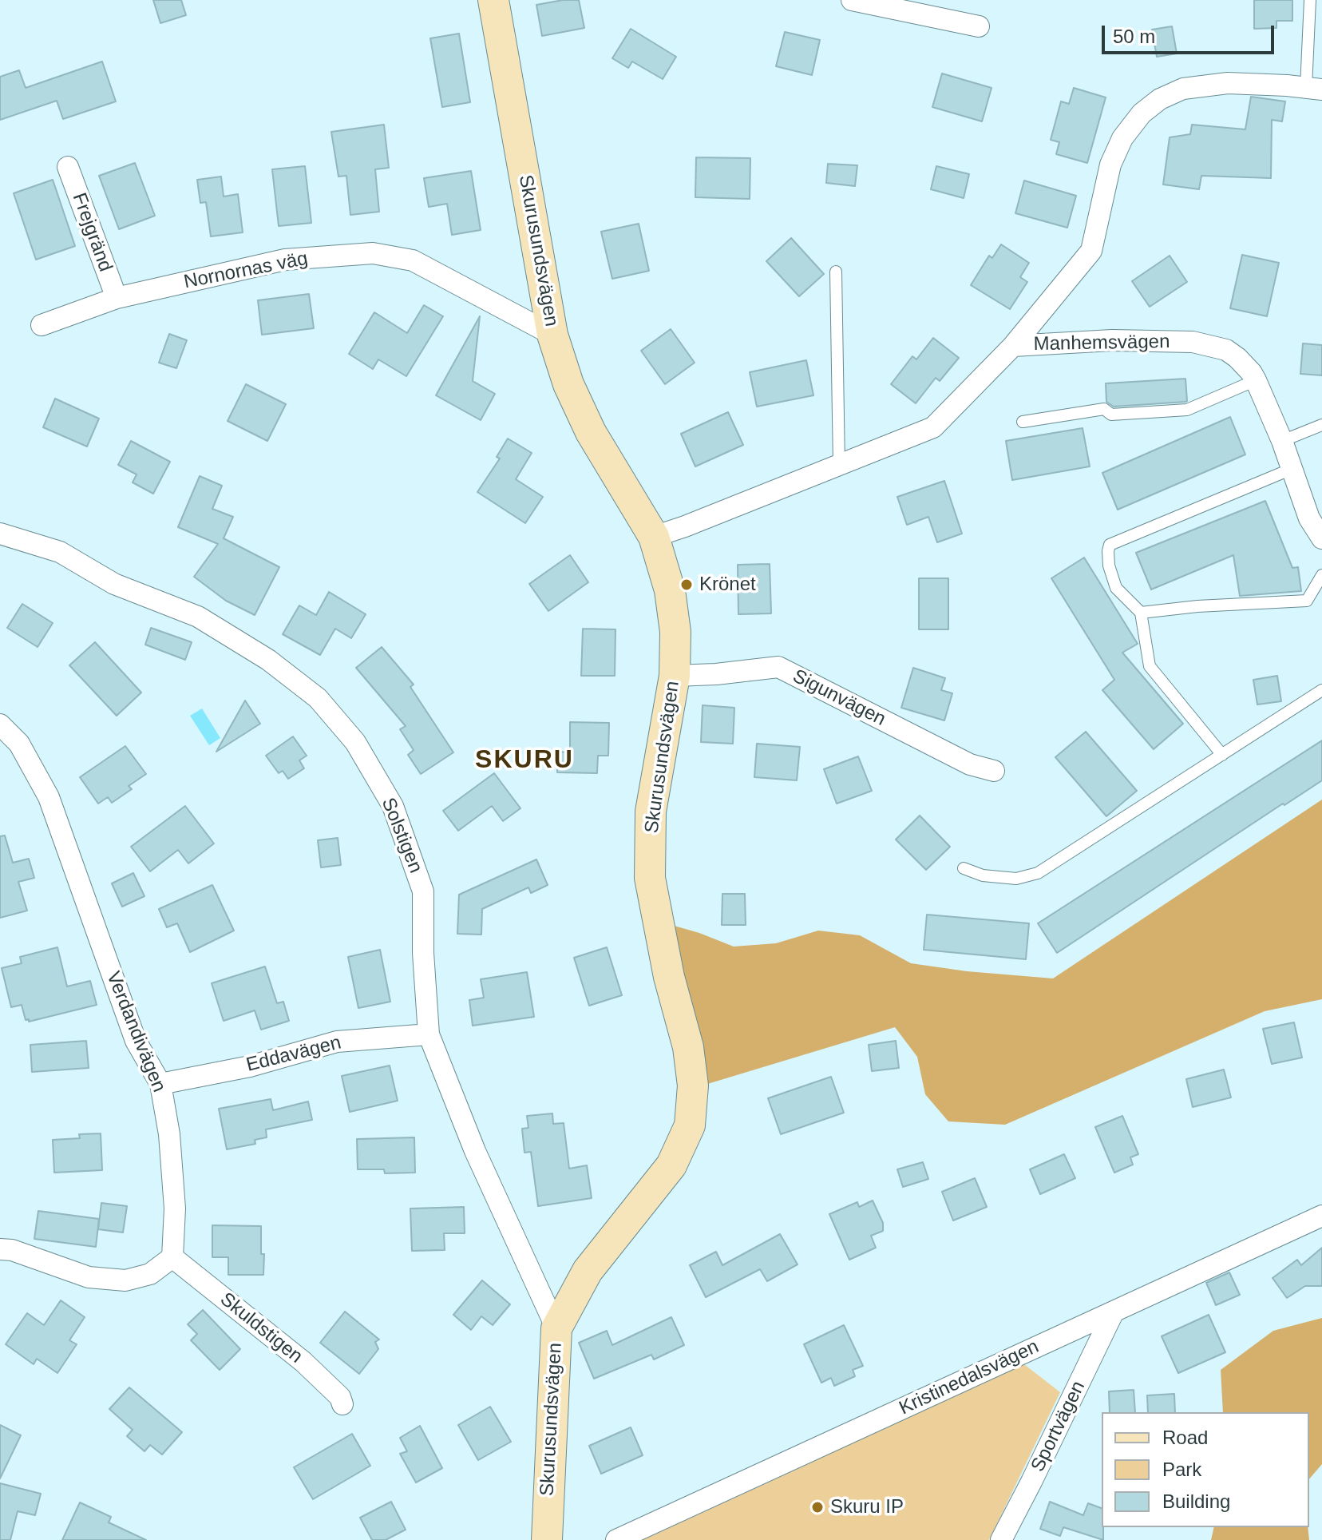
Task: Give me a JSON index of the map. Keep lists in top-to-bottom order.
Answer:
{
  "streets": {
    "street": [
      "Frejgränd",
      "Skurusundsvägen",
      "Nornornas väg",
      "Manhemsvägen",
      "Sigunvägen",
      "Solstigen",
      "Verdandivägen",
      "Eddavägen",
      "Skuldstigen",
      "Kristinedalsvägen",
      "Sportvägen"
    ]
  },
  "crossings": [
    ["Frejgränd", "Nornornas väg"],
    ["Skurusundsvägen", "Nornornas väg"],
    ["Skurusundsvägen", "Manhemsvägen"],
    ["Skurusundsvägen", "Sigunvägen"],
    ["Skurusundsvägen", "Solstigen"],
    ["Solstigen", "Eddavägen"],
    ["Verdandivägen", "Eddavägen"],
    ["Verdandivägen", "Skuldstigen"],
    ["Kristinedalsvägen", "Sportvägen"]
  ],
  "districts": ["SKURU"],
  "places": ["Krönet", "Skuru IP"],
  "legend": ["Road", "Park", "Building"],
  "scale_bar": "50 m"
}
